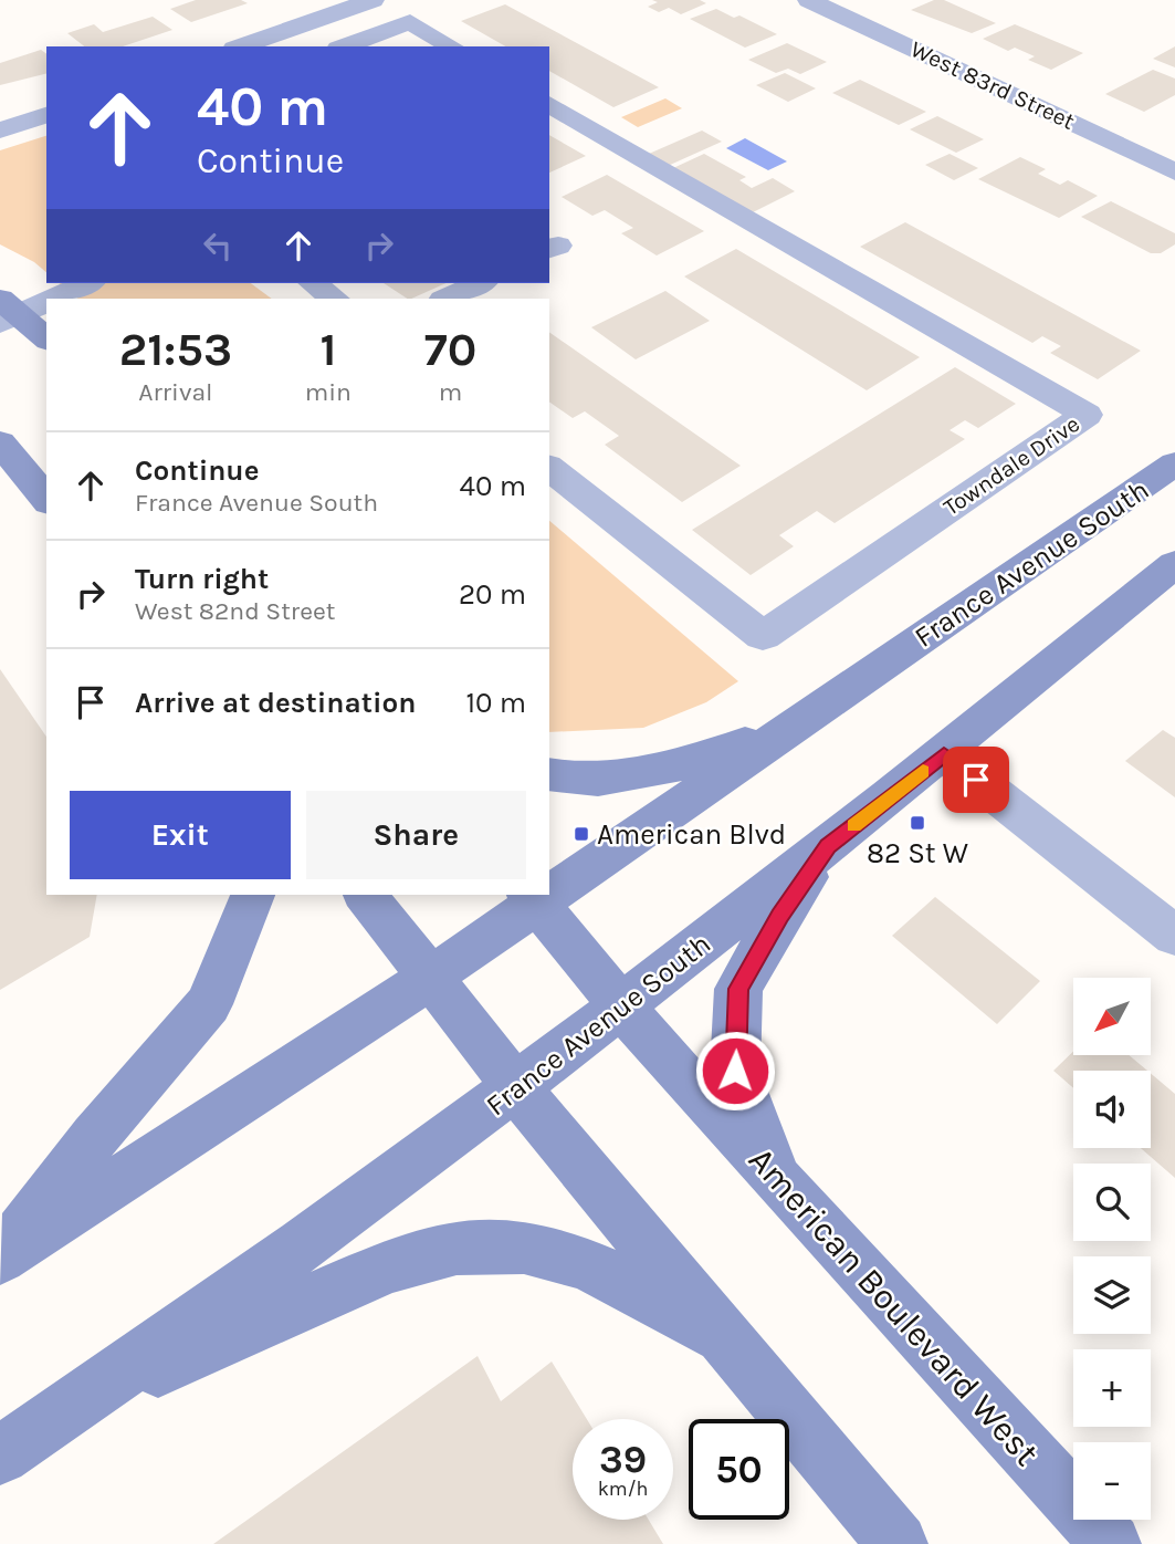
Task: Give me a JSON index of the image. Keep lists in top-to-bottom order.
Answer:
{
  "streets": {
    "main road": ["France Avenue South", "American Boulevard West"],
    "street": ["West 83rd Street", "Towndale Drive"]
  },
  "crossings": [
    ["France Avenue South", "American Boulevard West"]
  ],
  "places": {
    "transit": ["82 St W", "American Blvd"]
  },
  "north": "bottom left",
  "page": {
    "turn": ["40 m", "Continue"],
    "eta": [
      "21:53",
      "Arrival",
      "1",
      "min",
      "70",
      "m"
    ],
    "list": [
      {
        "name": "Continue",
        "note": "France Avenue South",
        "value": "40 m"
      },
      {
        "name": "Turn right",
        "note": "West 82nd Street",
        "value": "20 m"
      },
      {
        "name": "Arrive at destination",
        "value": "10 m"
      }
    ],
    "buttons": ["Exit", "Share"],
    "map_buttons": ["+", "−"],
    "speed": "39 km/h",
    "limit": "50"
  }
}
